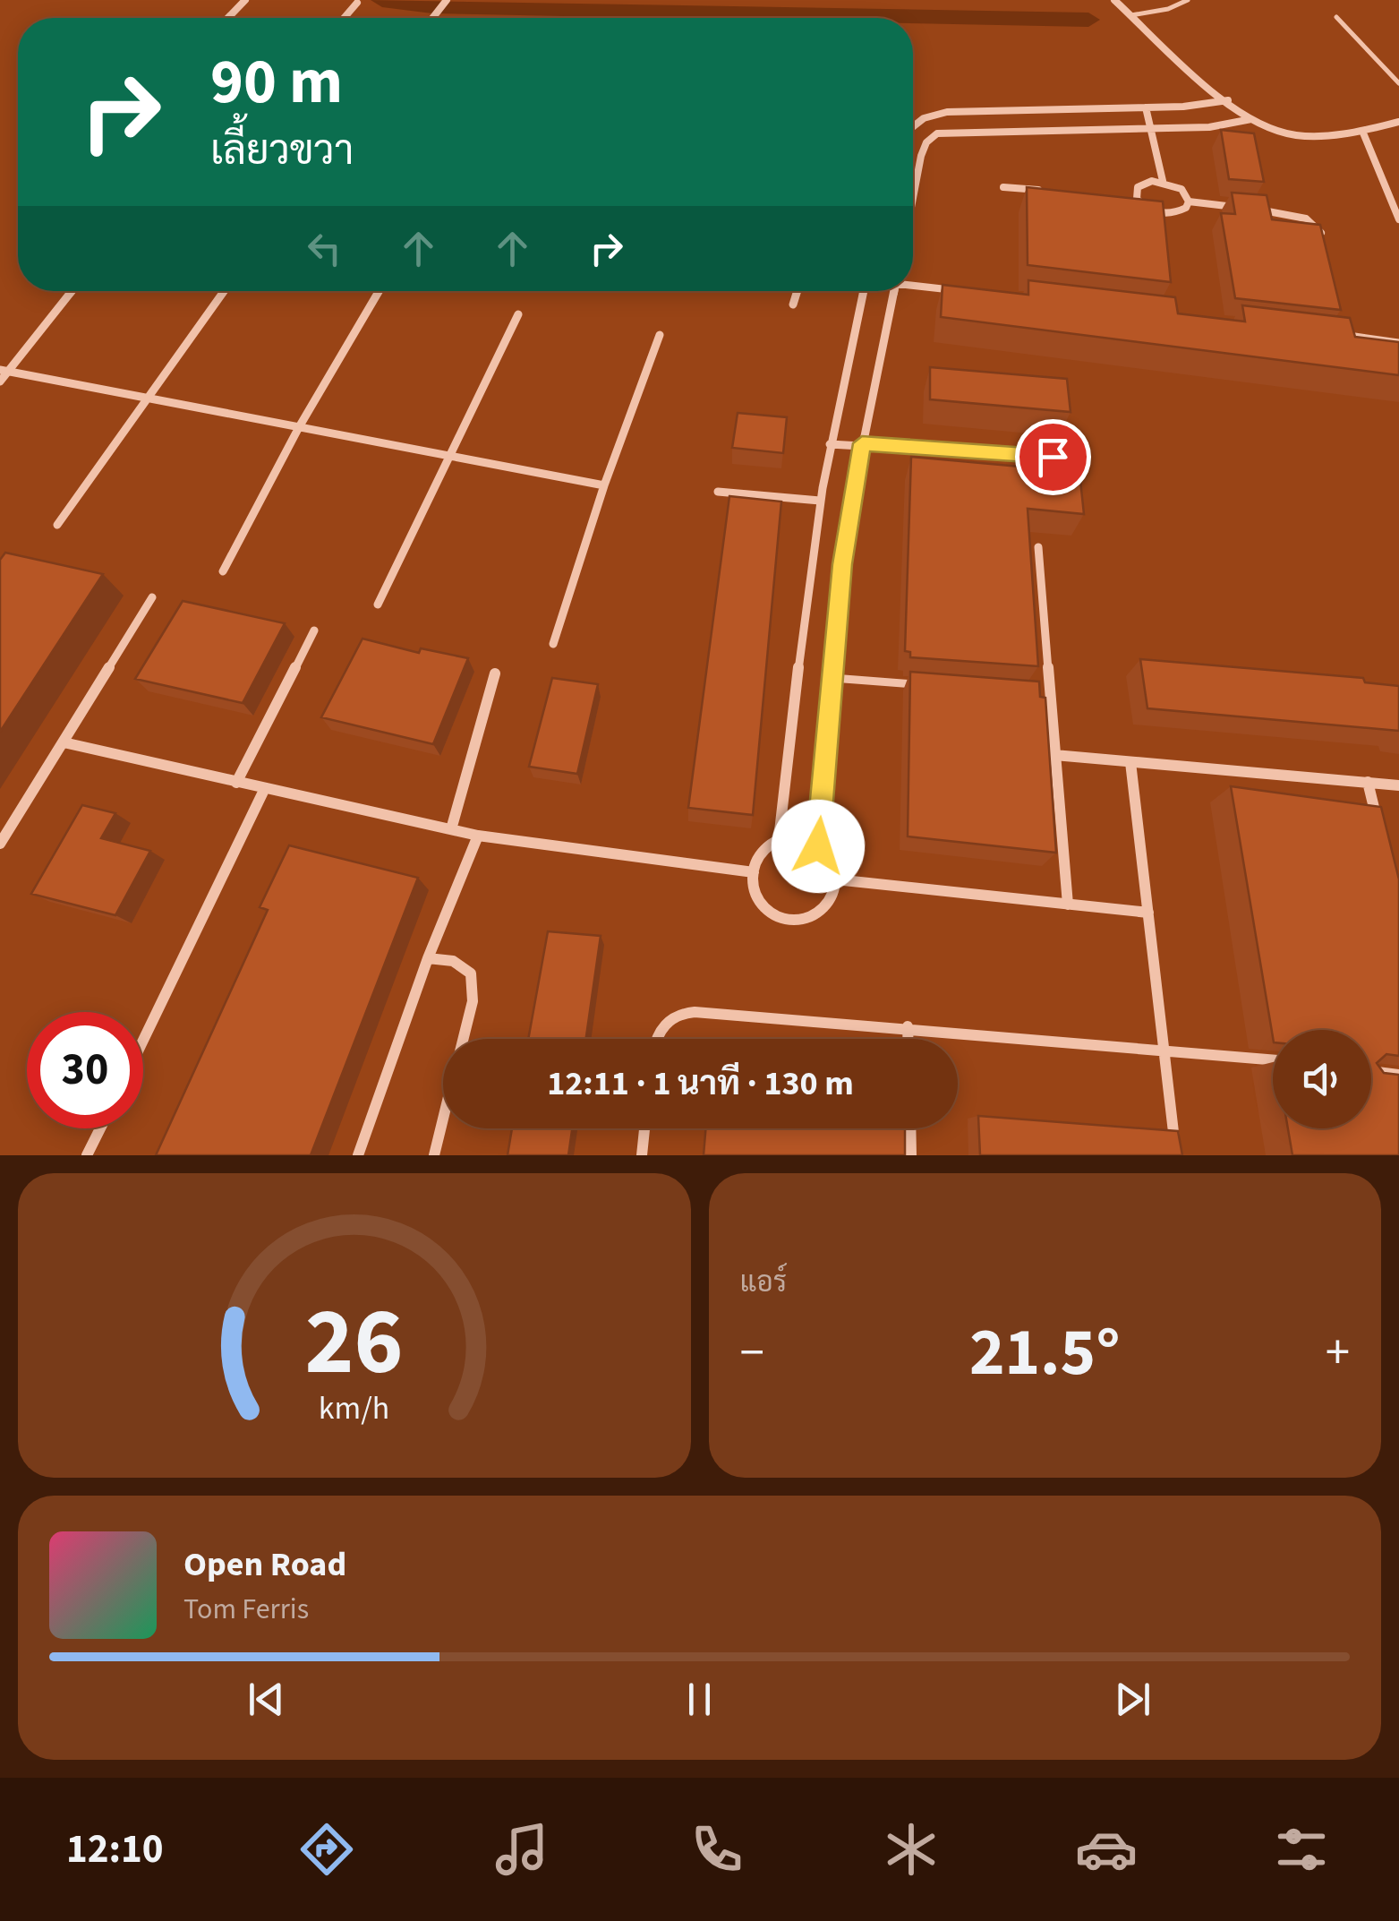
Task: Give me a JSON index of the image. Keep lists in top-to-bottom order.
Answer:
{
  "page": {
    "turn": ["90 m", "เลี้ยวขวา"],
    "limit": "30",
    "trip": "12:11 · 1 นาที · 130 m",
    "tile": "แอร์",
    "heat": ["−", "21.5°", "+"],
    "song": ["Open Road", "Tom Ferris"],
    "tabs": "12:10",
    "gauge": ["26", "km/h"]
  }
}
